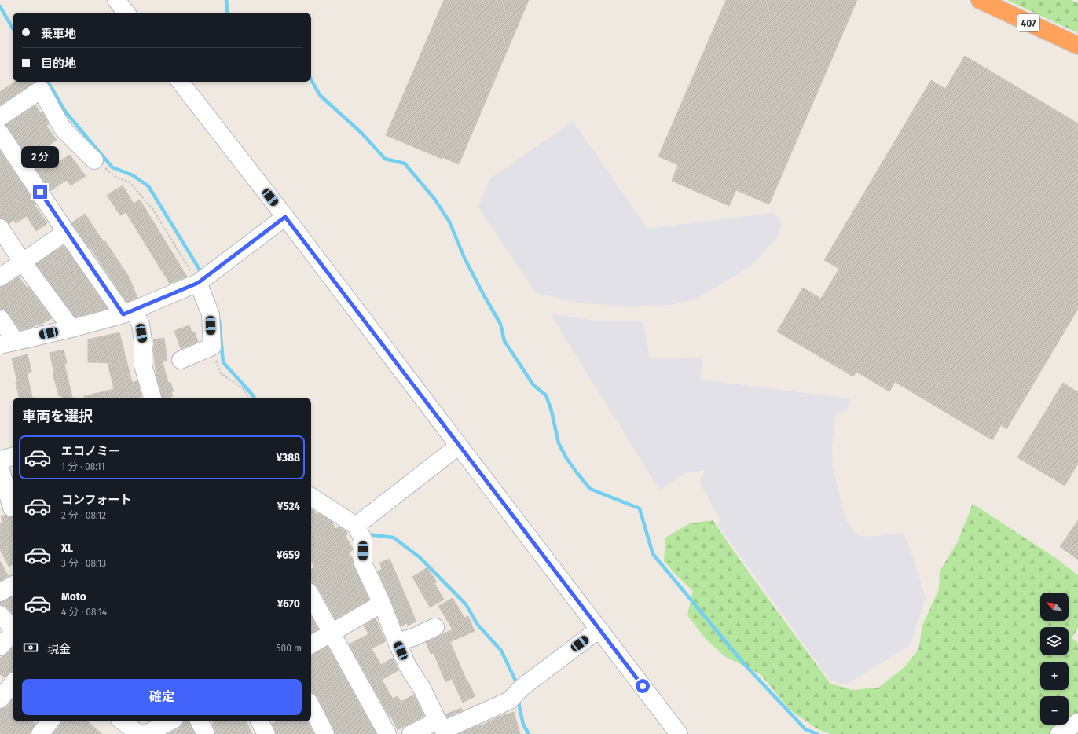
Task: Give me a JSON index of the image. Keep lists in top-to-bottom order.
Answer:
{
  "streets": {
    "highway": ["407"]
  },
  "north": "top left",
  "page": {
    "banner": ["乗車地", "目的地"],
    "bubble": "2 分",
    "heading": "車両を選択",
    "list": [
      {
        "name": "エコノミー",
        "note": "1 分 · 08:11",
        "value": "¥388"
      },
      {
        "name": "コンフォート",
        "note": "2 分 · 08:12",
        "value": "¥524"
      },
      {
        "name": "XL",
        "note": "3 分 · 08:13",
        "value": "¥659"
      },
      {
        "name": "Moto",
        "note": "4 分 · 08:14",
        "value": "¥670"
      }
    ],
    "map_buttons": ["+", "−"],
    "pay": ["現金", "500 m"],
    "buttons": "確定"
  }
}
